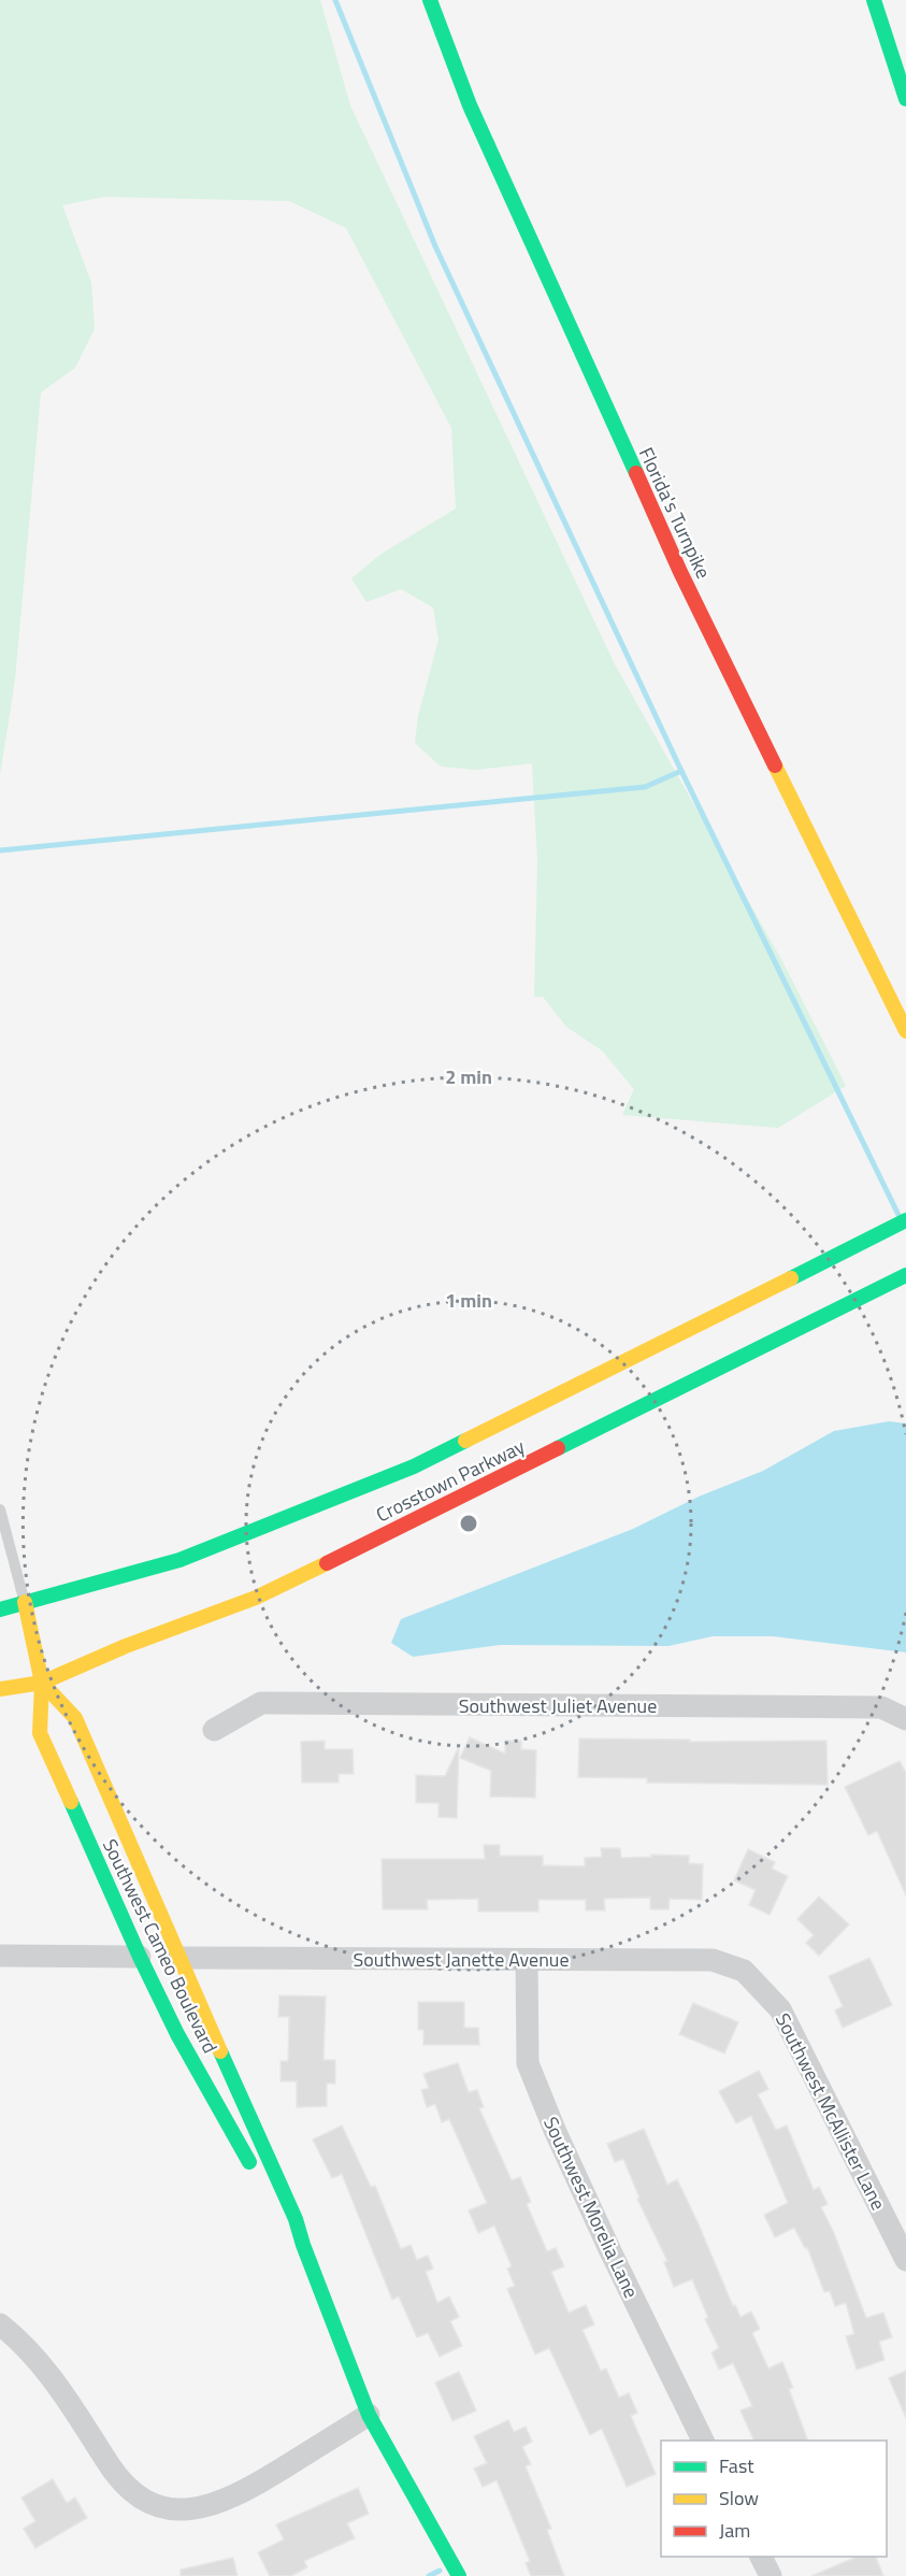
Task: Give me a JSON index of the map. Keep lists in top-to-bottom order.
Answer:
{
  "streets": {
    "main road": ["Florida's Turnpike", "Crosstown Parkway", "Southwest Cameo Boulevard"],
    "street": [
      "Southwest Juliet Avenue",
      "Southwest Janette Avenue",
      "Southwest McAllister Lane",
      "Southwest Morelia Lane"
    ]
  },
  "crossings": [
    ["Crosstown Parkway", "Southwest Cameo Boulevard"],
    ["Southwest Cameo Boulevard", "Southwest Janette Avenue"],
    ["Southwest Janette Avenue", "Southwest McAllister Lane"],
    ["Southwest Janette Avenue", "Southwest Morelia Lane"]
  ],
  "legend": ["Fast", "Slow", "Jam"],
  "rings": ["2 min", "1 min"]
}
